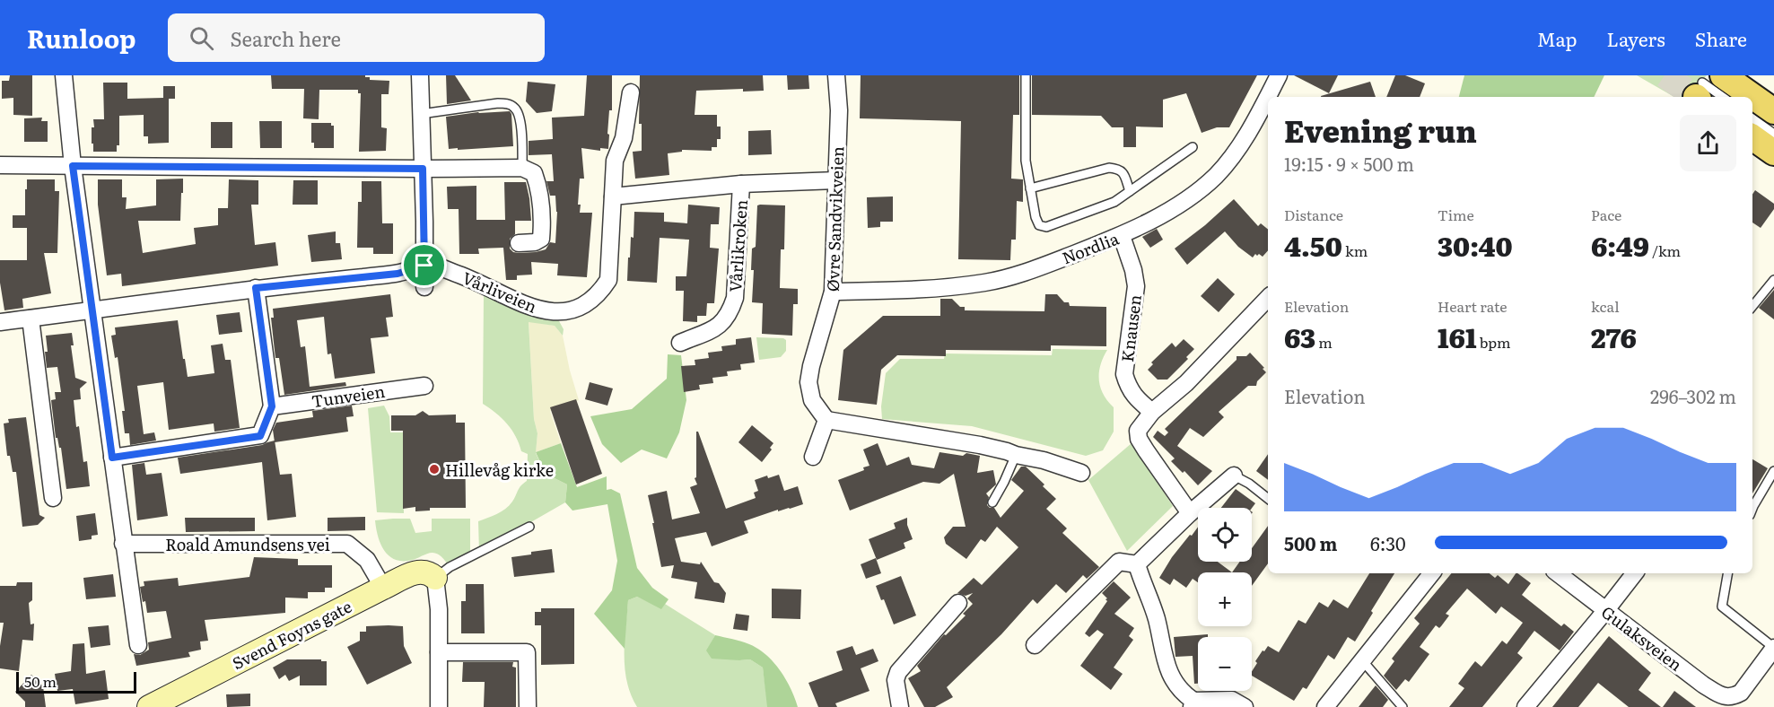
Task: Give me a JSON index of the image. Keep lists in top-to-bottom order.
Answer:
{
  "streets": {
    "street": [
      "Øvre Sandvikveien",
      "Vårlikroken",
      "Nordlia",
      "Vårliveien",
      "Knausen",
      "Tunveien",
      "Roald Amundsens vei",
      "Svend Foyns gate",
      "Gulaksveien"
    ]
  },
  "crossings": [
    ["Øvre Sandvikveien", "Vårlikroken"],
    ["Øvre Sandvikveien", "Nordlia"],
    ["Vårlikroken", "Vårliveien"],
    ["Nordlia", "Knausen"],
    ["Roald Amundsens vei", "Svend Foyns gate"]
  ],
  "places": ["Hillevåg kirke"],
  "scale_bar": "50 m",
  "page": {
    "header": "Runloop",
    "search": "Search here",
    "nav": ["Map", "Layers", "Share"],
    "heading": ["Evening run", "19:15 · 9 × 500 m"],
    "stats": [
      ["Distance", "4.50 km"],
      ["Time", "30:40"],
      ["Pace", "6:49 /km"],
      ["Elevation", "63 m"],
      ["Heart rate", "161 bpm"],
      ["kcal", "276"]
    ],
    "chart": ["Elevation", "296–302 m"],
    "map_buttons": ["+", "−"],
    "list": [
      {
        "name": "500 m",
        "note": "6:30"
      }
    ],
    "scale": "50 m"
  }
}
